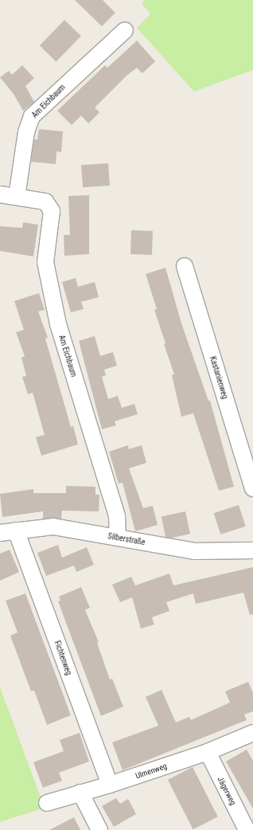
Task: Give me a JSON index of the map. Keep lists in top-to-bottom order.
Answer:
{
  "streets": {
    "street": [
      "Am Eichbaum",
      "Kastanienweg",
      "Silberstraße",
      "Fichtenweg",
      "Ulmenweg",
      "Jägerweg"
    ]
  },
  "crossings": [
    ["Am Eichbaum", "Silberstraße"],
    ["Silberstraße", "Fichtenweg"],
    ["Fichtenweg", "Ulmenweg"],
    ["Ulmenweg", "Jägerweg"]
  ]
}
